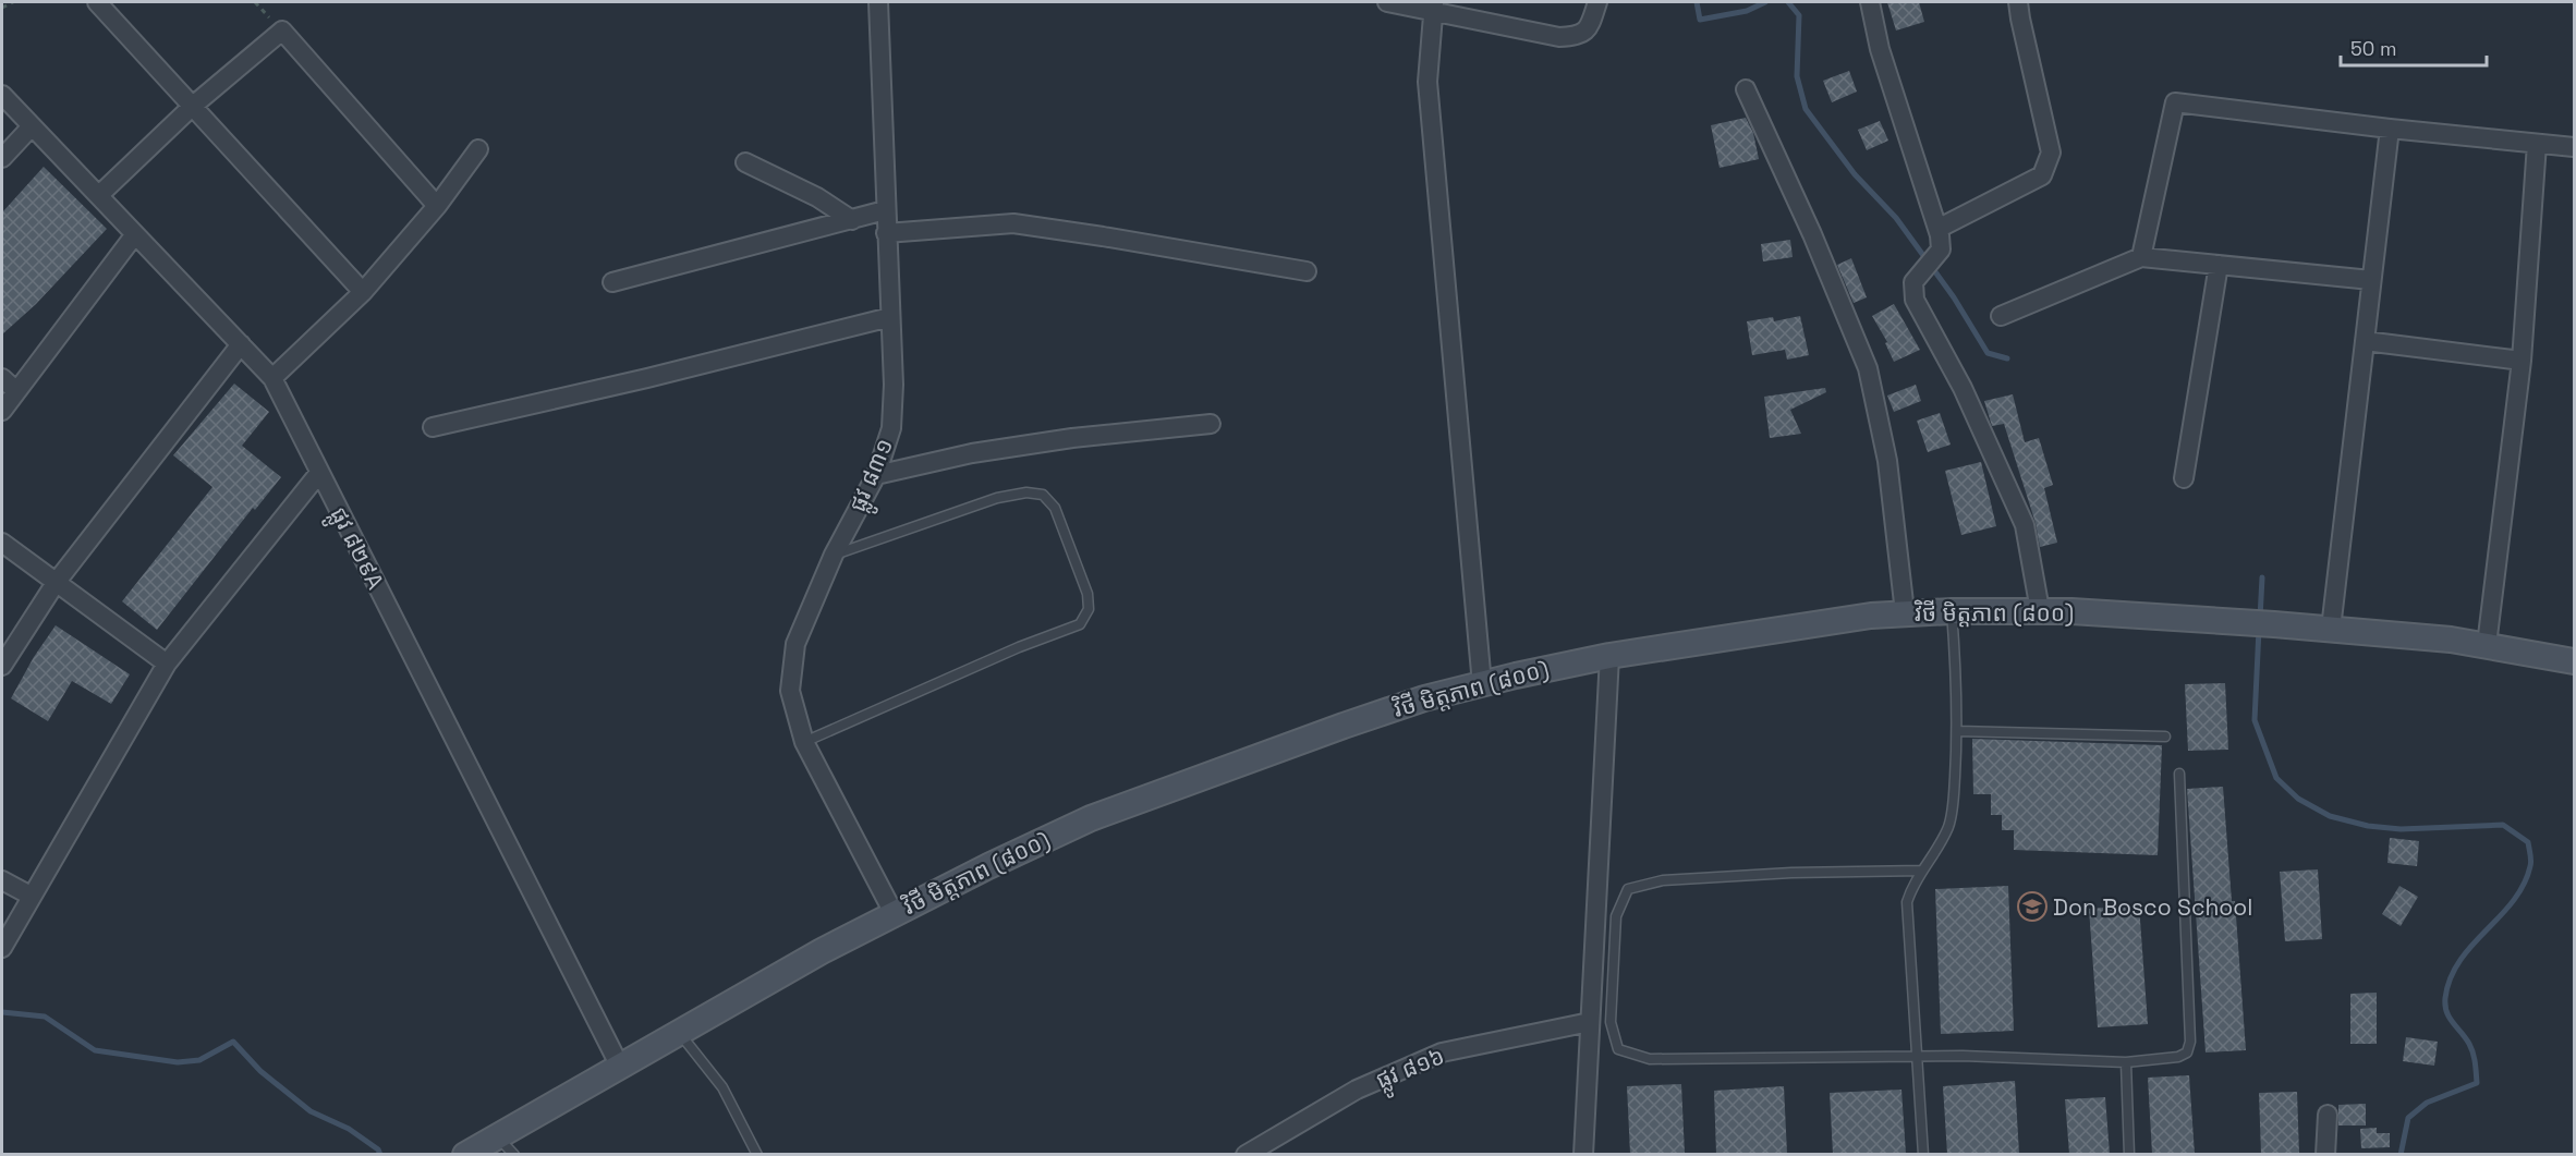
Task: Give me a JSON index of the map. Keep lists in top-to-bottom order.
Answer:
{
  "streets": {
    "main road": ["វិថី មិត្តភាព (៨០០)"],
    "street": ["ផ្លូវ ៨៣១", "ផ្លូវ ៨២៩A", "ផ្លូវ ៨១៦"]
  },
  "crossings": [
    ["ផ្លូវ ៨៣១", "វិថី មិត្តភាព (៨០០)"],
    ["ផ្លូវ ៨២៩A", "វិថី មិត្តភាព (៨០០)"]
  ],
  "places": {
    "school or university": ["Don Bosco School"]
  },
  "scale_bar": "50 m"
}
